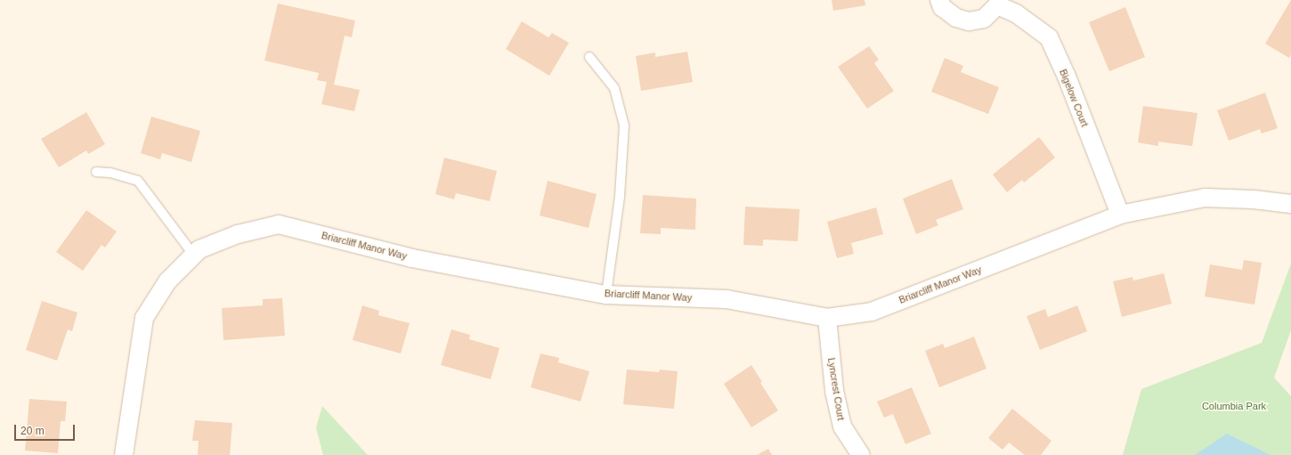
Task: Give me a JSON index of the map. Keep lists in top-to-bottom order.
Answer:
{
  "streets": {
    "street": ["Bigelow Court", "Briarcliff Manor Way", "Lyncrest Court"]
  },
  "crossings": [
    ["Bigelow Court", "Briarcliff Manor Way"],
    ["Briarcliff Manor Way", "Lyncrest Court"]
  ],
  "parks": ["Columbia Park"],
  "scale_bar": "20 m"
}
